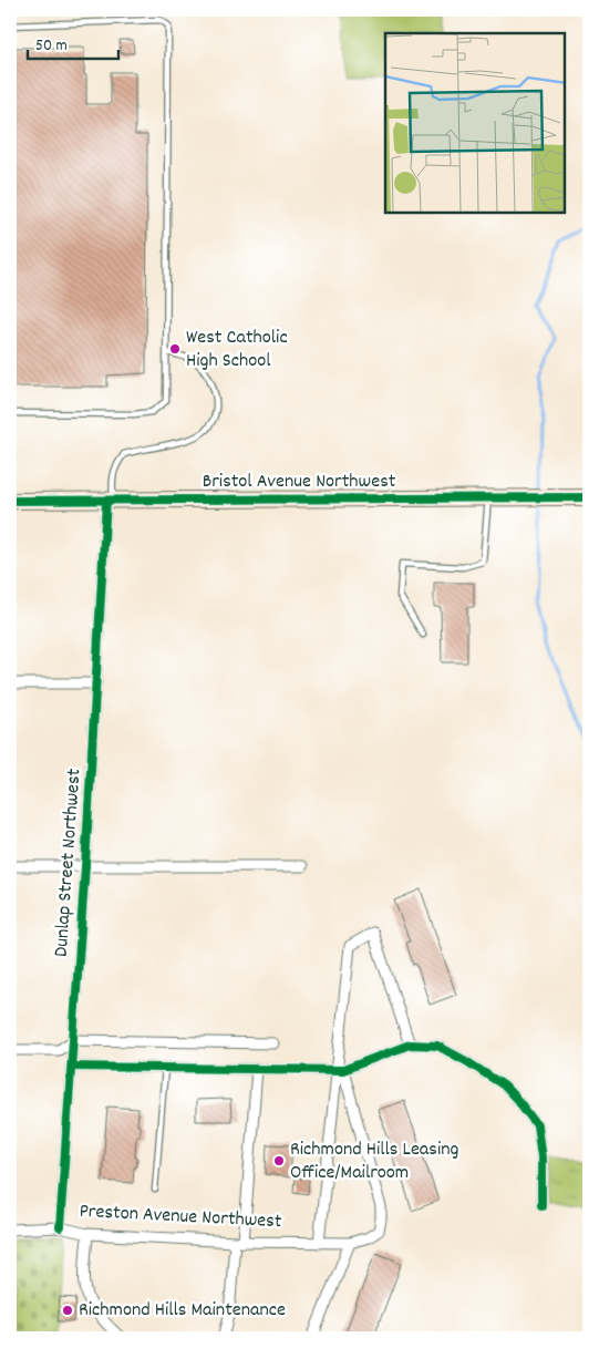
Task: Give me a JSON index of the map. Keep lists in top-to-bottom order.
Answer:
{
  "streets": {
    "street": ["Bristol Avenue Northwest", "Dunlap Street Northwest", "Preston Avenue Northwest"]
  },
  "crossings": [
    ["Bristol Avenue Northwest", "Dunlap Street Northwest"],
    ["Dunlap Street Northwest", "Preston Avenue Northwest"]
  ],
  "places": ["West Catholic High School", "Richmond Hills Leasing Office/Mailroom", "Richmond Hills Maintenance"],
  "scale_bar": "50 m"
}
